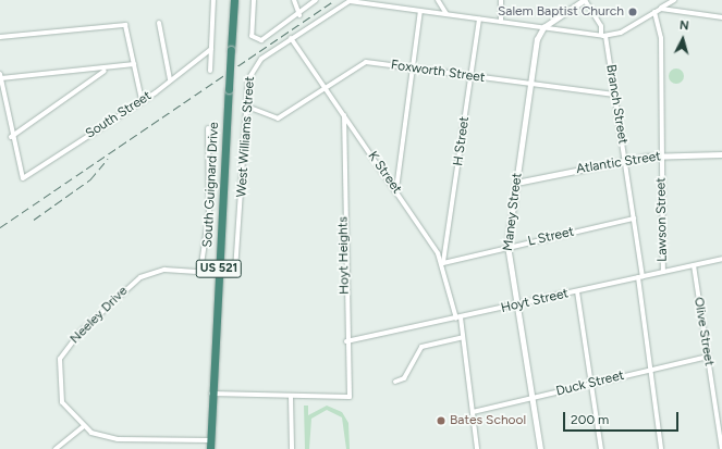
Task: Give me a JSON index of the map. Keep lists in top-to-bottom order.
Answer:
{
  "streets": {
    "highway": ["South Guignard Drive", "US 521"],
    "street": [
      "Foxworth Street",
      "Branch Street",
      "South Street",
      "West Williams Street",
      "H Street",
      "Atlantic Street",
      "K Street",
      "Maney Street",
      "Lawson Street",
      "L Street",
      "Hoyt Heights",
      "Hoyt Street",
      "Neeley Drive",
      "Olive Street",
      "Duck Street"
    ]
  },
  "crossings": [
    ["Foxworth Street", "Branch Street"],
    ["Foxworth Street", "West Williams Street"],
    ["Foxworth Street", "H Street"],
    ["Foxworth Street", "K Street"],
    ["Foxworth Street", "Maney Street"],
    ["Branch Street", "West Williams Street"],
    ["Branch Street", "Atlantic Street"],
    ["Branch Street", "L Street"],
    ["Branch Street", "Hoyt Street"],
    ["Branch Street", "Duck Street"],
    ["West Williams Street", "H Street"],
    ["West Williams Street", "K Street"],
    ["West Williams Street", "South Guignard Drive"],
    ["West Williams Street", "Maney Street"],
    ["West Williams Street", "Lawson Street"],
    ["West Williams Street", "Neeley Drive"],
    ["H Street", "K Street"],
    ["H Street", "L Street"],
    ["Atlantic Street", "Maney Street"],
    ["Atlantic Street", "Lawson Street"],
    ["K Street", "L Street"],
    ["K Street", "Hoyt Heights"],
    ["K Street", "Hoyt Street"],
    ["K Street", "Duck Street"],
    ["South Guignard Drive", "Neeley Drive"],
    ["Maney Street", "L Street"],
    ["Maney Street", "Hoyt Street"],
    ["Maney Street", "Duck Street"],
    ["Lawson Street", "Hoyt Street"],
    ["Hoyt Heights", "Hoyt Street"],
    ["Hoyt Street", "Olive Street"],
    ["Olive Street", "Duck Street"]
  ],
  "places": ["Salem Baptist Church", "Bates School"],
  "scale_bar": "200 m",
  "north": "top"
}
